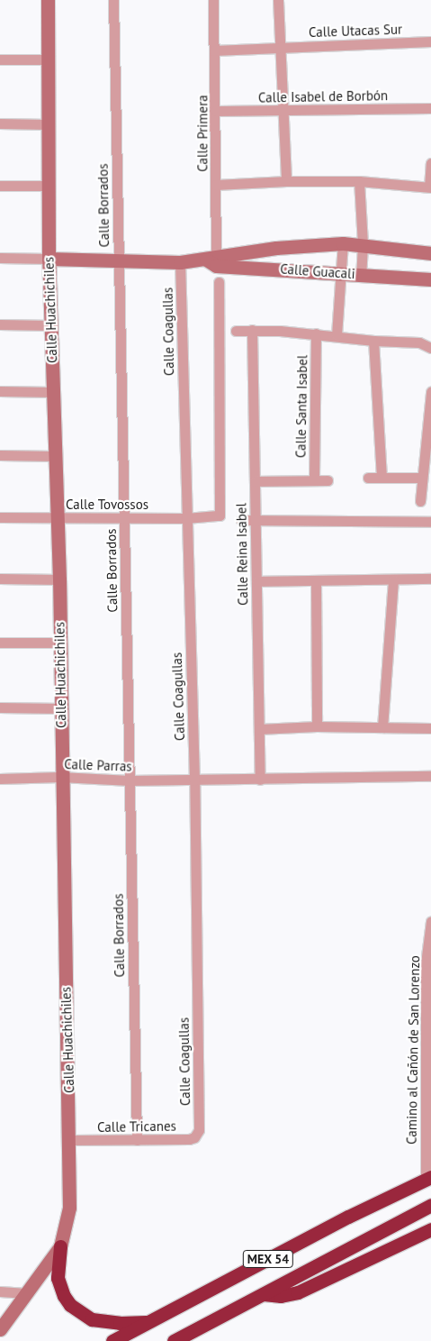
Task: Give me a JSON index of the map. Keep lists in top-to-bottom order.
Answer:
{
  "streets": {
    "highway": ["MEX 54"],
    "street": [
      "Calle Utacas Sur",
      "Calle Isabel de Borbón",
      "Calle Primera",
      "Calle Borrados",
      "Calle Guacali",
      "Calle Huachichiles",
      "Calle Coagullas",
      "Calle Santa Isabel",
      "Calle Tovossos",
      "Calle Reina Isabel",
      "Calle Parras",
      "Camino al Cañón de San Lorenzo",
      "Calle Tricanes"
    ]
  },
  "crossings": [
    ["Calle Utacas Sur", "Calle Primera"],
    ["Calle Isabel de Borbón", "Calle Primera"],
    ["Calle Primera", "Calle Guacali"],
    ["Calle Borrados", "Calle Guacali"],
    ["Calle Borrados", "Calle Tovossos"],
    ["Calle Borrados", "Calle Parras"],
    ["Calle Borrados", "Calle Tricanes"],
    ["Calle Guacali", "Calle Huachichiles"],
    ["Calle Guacali", "Calle Coagullas"],
    ["Calle Huachichiles", "Calle Tovossos"],
    ["Calle Huachichiles", "Calle Parras"],
    ["Calle Huachichiles", "Calle Tricanes"],
    ["Calle Coagullas", "Calle Tovossos"],
    ["Calle Coagullas", "Calle Parras"],
    ["Calle Coagullas", "Calle Tricanes"],
    ["Calle Reina Isabel", "Calle Parras"],
    ["Camino al Cañón de San Lorenzo", "MEX 54"]
  ]
}
